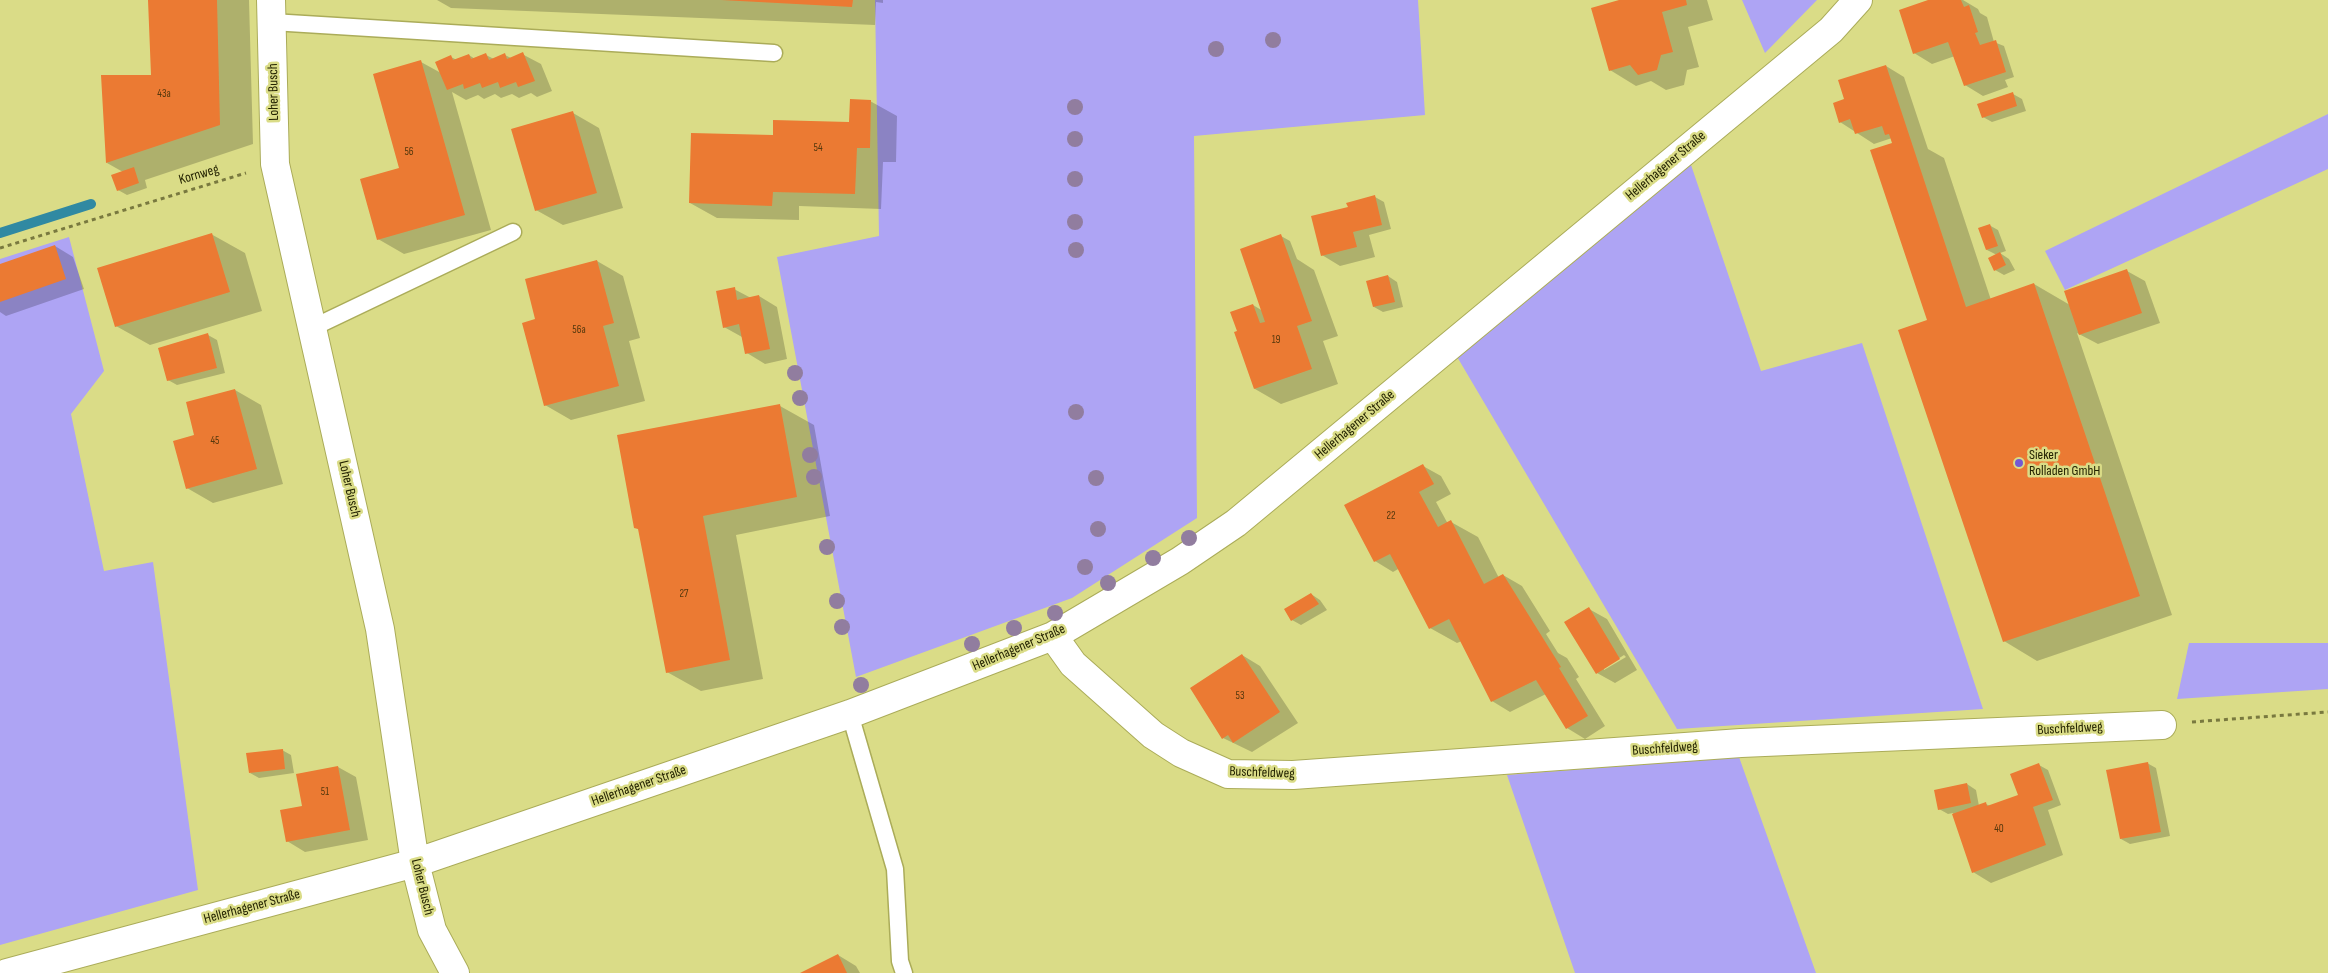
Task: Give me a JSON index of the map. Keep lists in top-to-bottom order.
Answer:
{
  "streets": {
    "street": ["Loher Busch", "Hellerhagener Straße", "Buschfeldweg"],
    "path": ["Kornweg"]
  },
  "crossings": [
    ["Loher Busch", "Hellerhagener Straße"],
    ["Loher Busch", "Kornweg"],
    ["Hellerhagener Straße", "Buschfeldweg"]
  ],
  "places": ["Sieker Rolladen GmbH"],
  "house_numbers": [
    "43a",
    "54",
    "56",
    "56a",
    "19",
    "45",
    "22",
    "27",
    "53",
    "51",
    "40"
  ]
}
